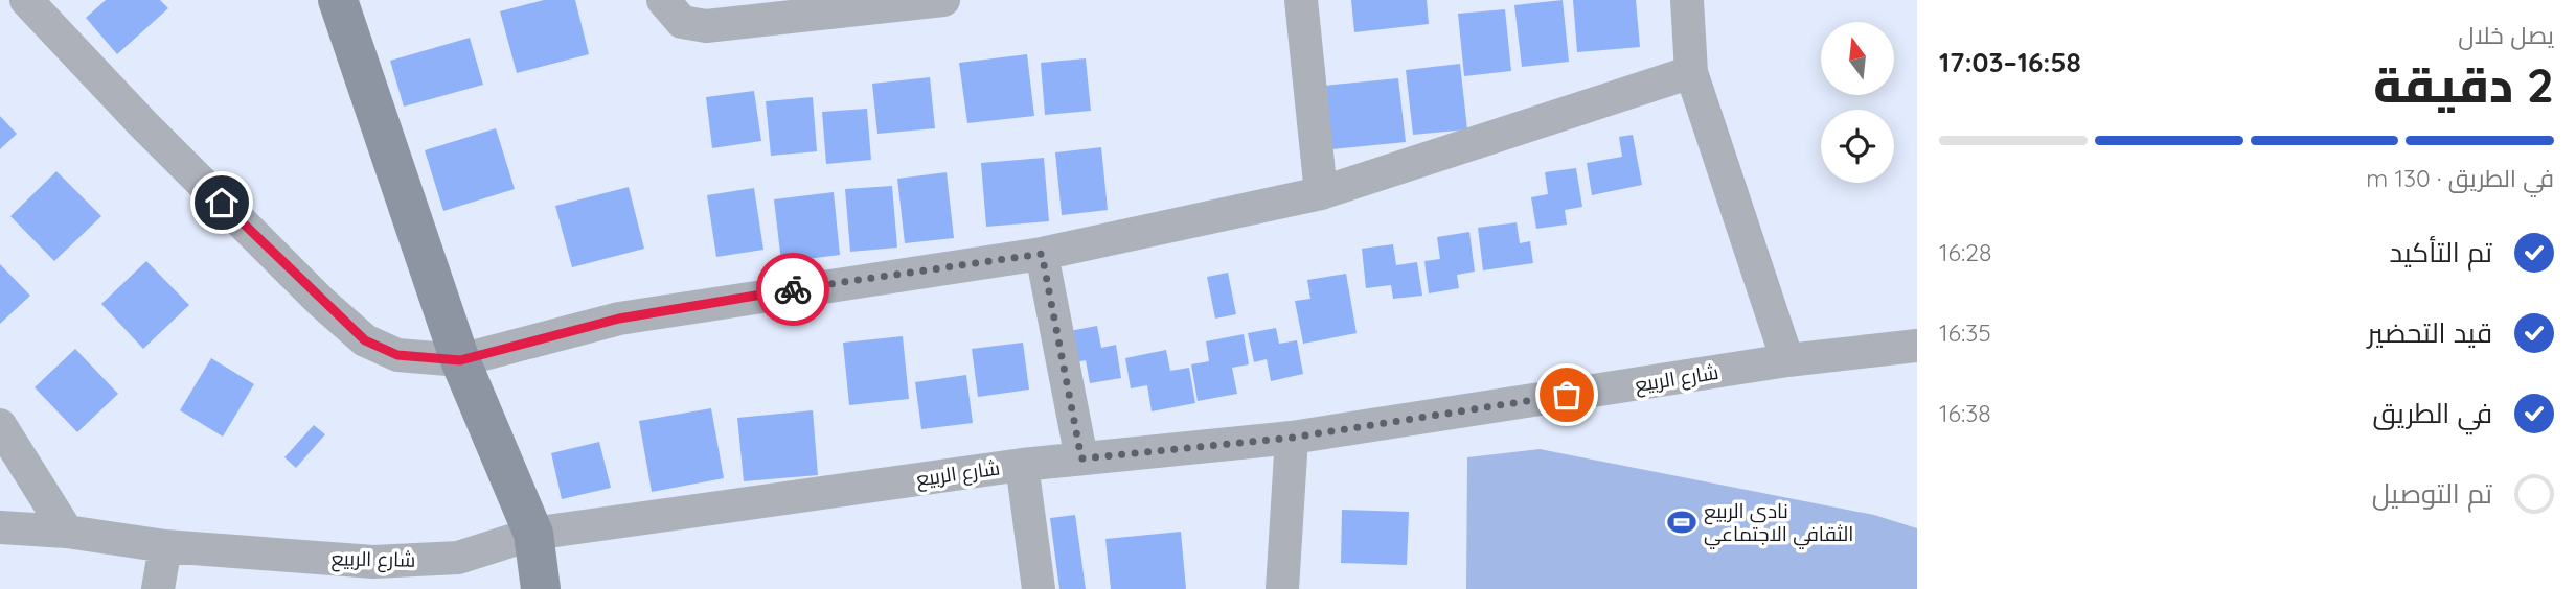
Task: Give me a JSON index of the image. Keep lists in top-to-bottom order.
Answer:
{
  "streets": {
    "street": ["شارع الربيع"]
  },
  "places": {
    "sports": ["نادي الربيع الثقافي الاجتماعي"]
  },
  "north": "top",
  "page": {
    "heading": ["2 دقيقة", "يصل خلال", "16:58–17:03"],
    "bar": "في الطريق · 130 m",
    "list": [
      ["تم التأكيد", "16:28"],
      ["قيد التحضير", "16:35"],
      ["في الطريق", "16:38"],
      "تم التوصيل"
    ]
  }
}
